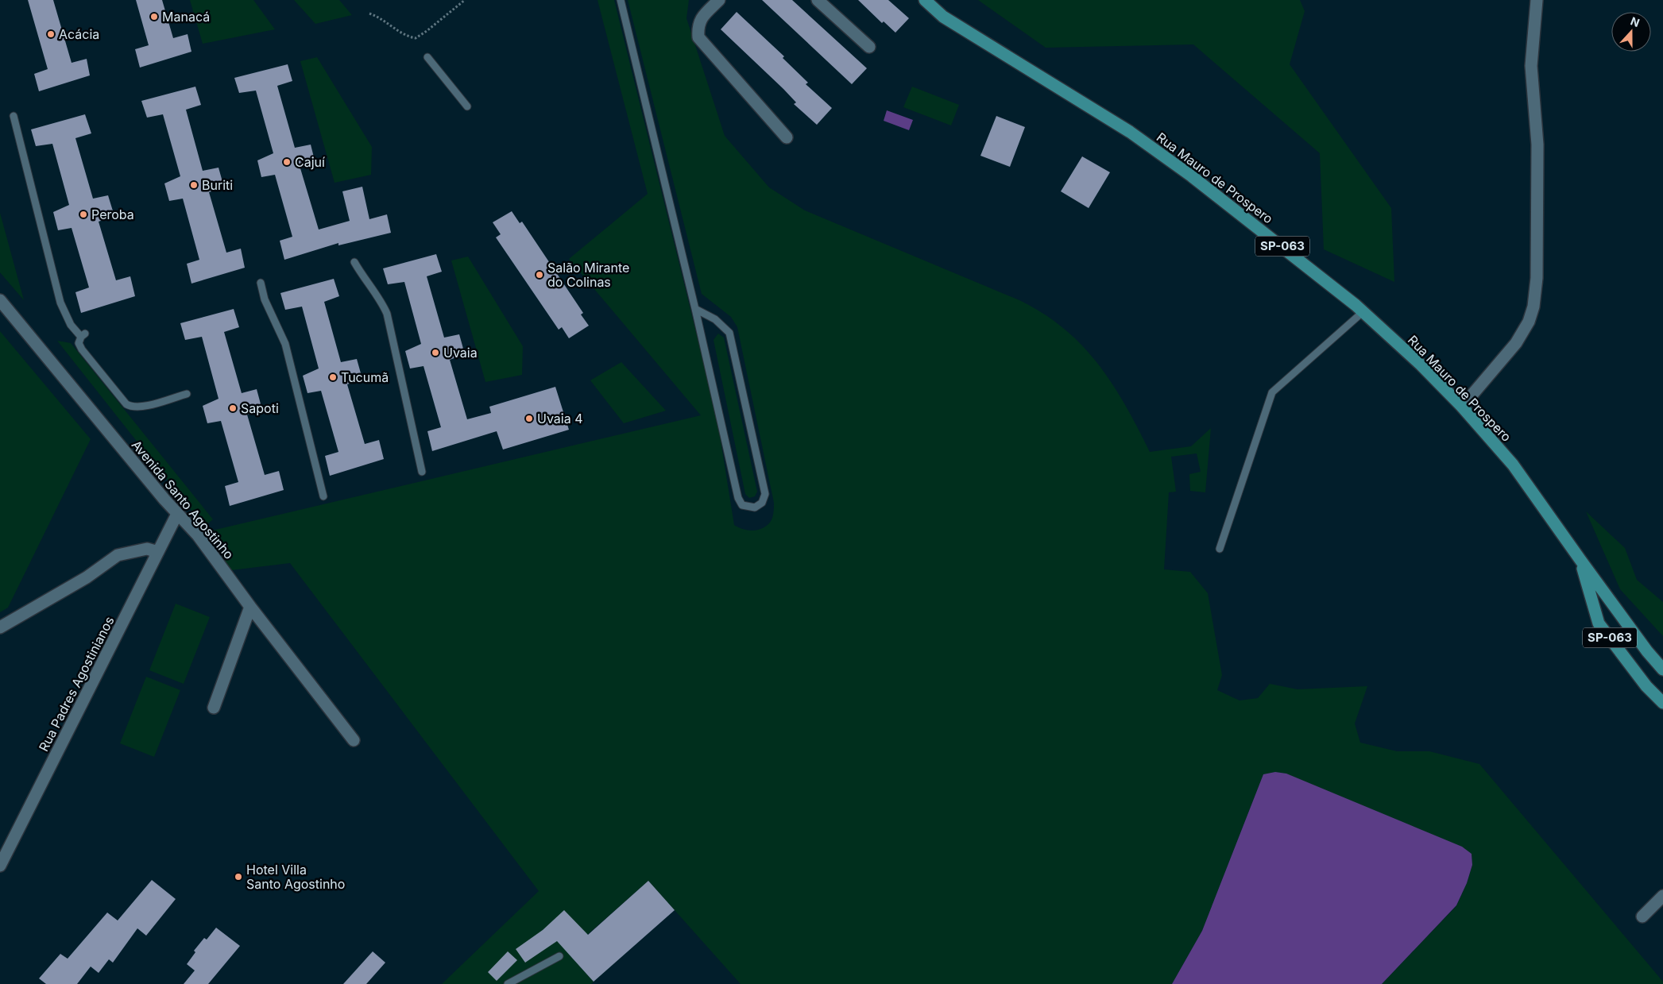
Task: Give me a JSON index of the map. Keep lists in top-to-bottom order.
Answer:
{
  "streets": {
    "main road": ["Rua Mauro de Prospero", "SP-063"],
    "street": ["Avenida Santo Agostinho", "Rua Padres Agostinianos"]
  },
  "crossings": [
    ["Avenida Santo Agostinho", "Rua Padres Agostinianos"]
  ],
  "places": [
    "Manacá",
    "Acácia",
    "Cajuí",
    "Buriti",
    "Peroba",
    "Salão Mirante do Colinas",
    "Uvaia",
    "Tucumã",
    "Sapoti",
    "Uvaia 4",
    "Hotel Villa Santo Agostinho"
  ],
  "north": "top"
}
